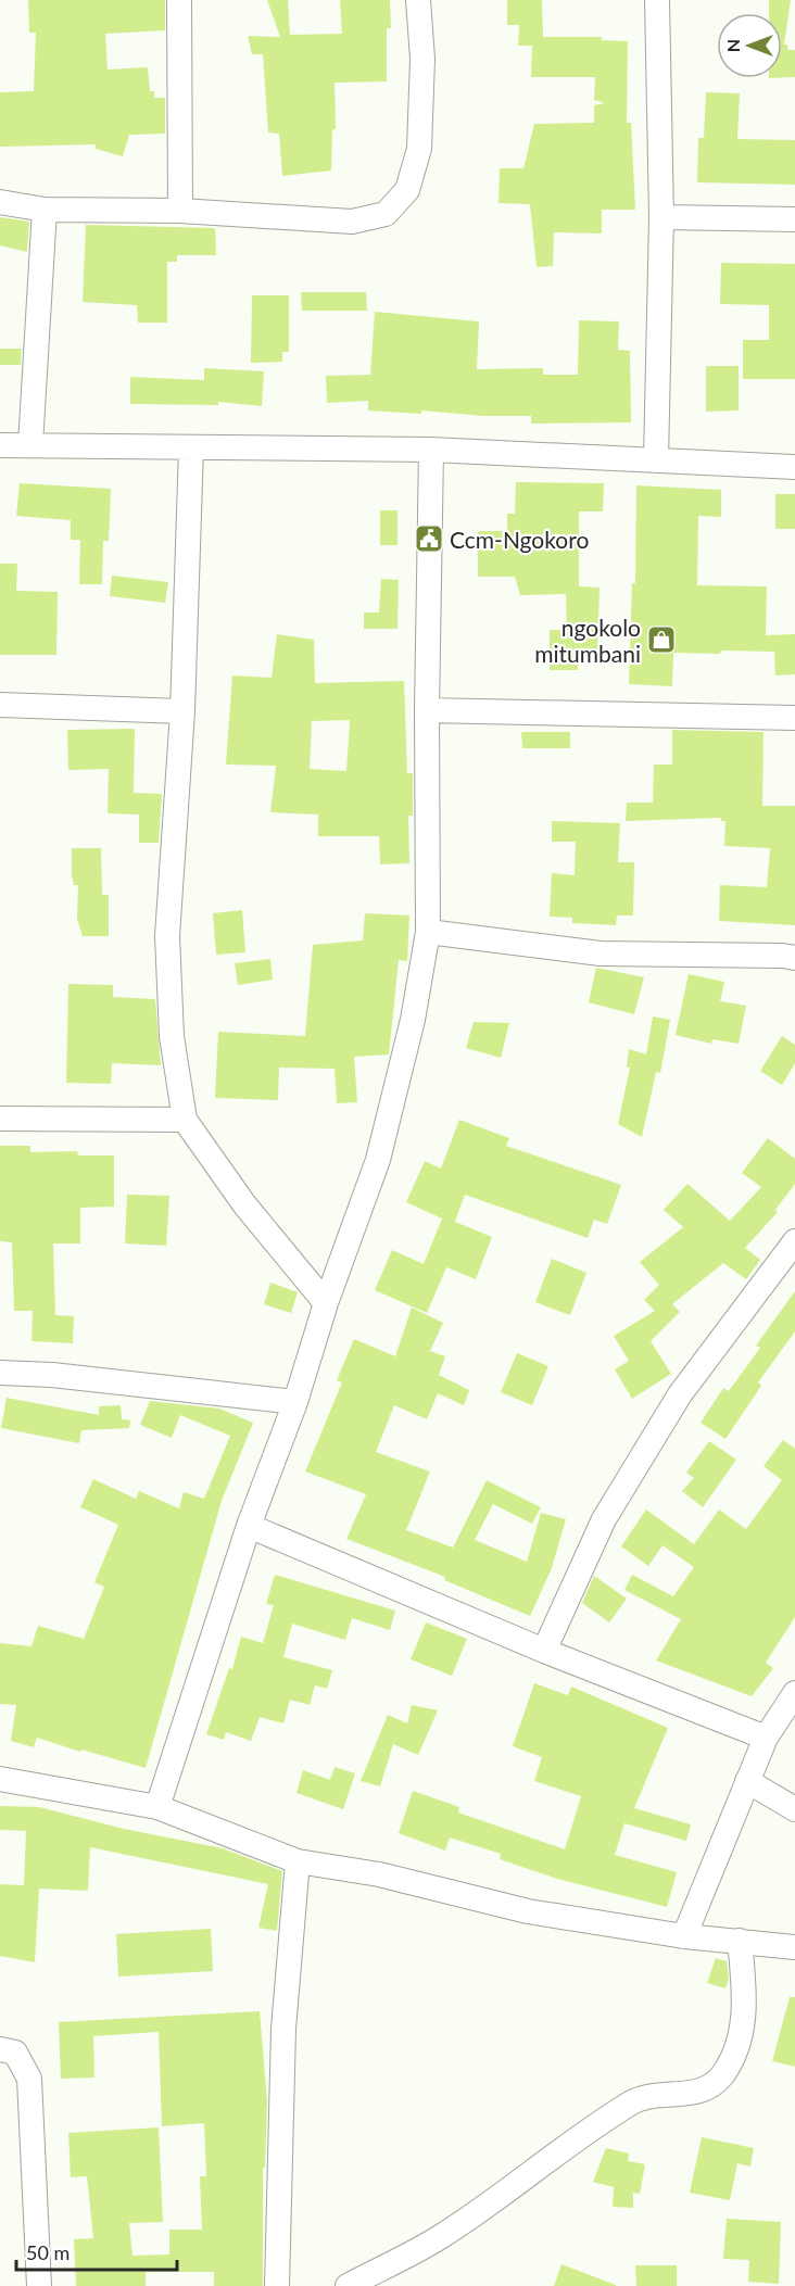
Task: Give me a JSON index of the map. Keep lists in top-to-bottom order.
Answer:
{
  "places": {
    "public building": ["Ccm-Ngokoro"],
    "shop": ["ngokolo mitumbani"]
  },
  "scale_bar": "50 m",
  "north": "left"
}
